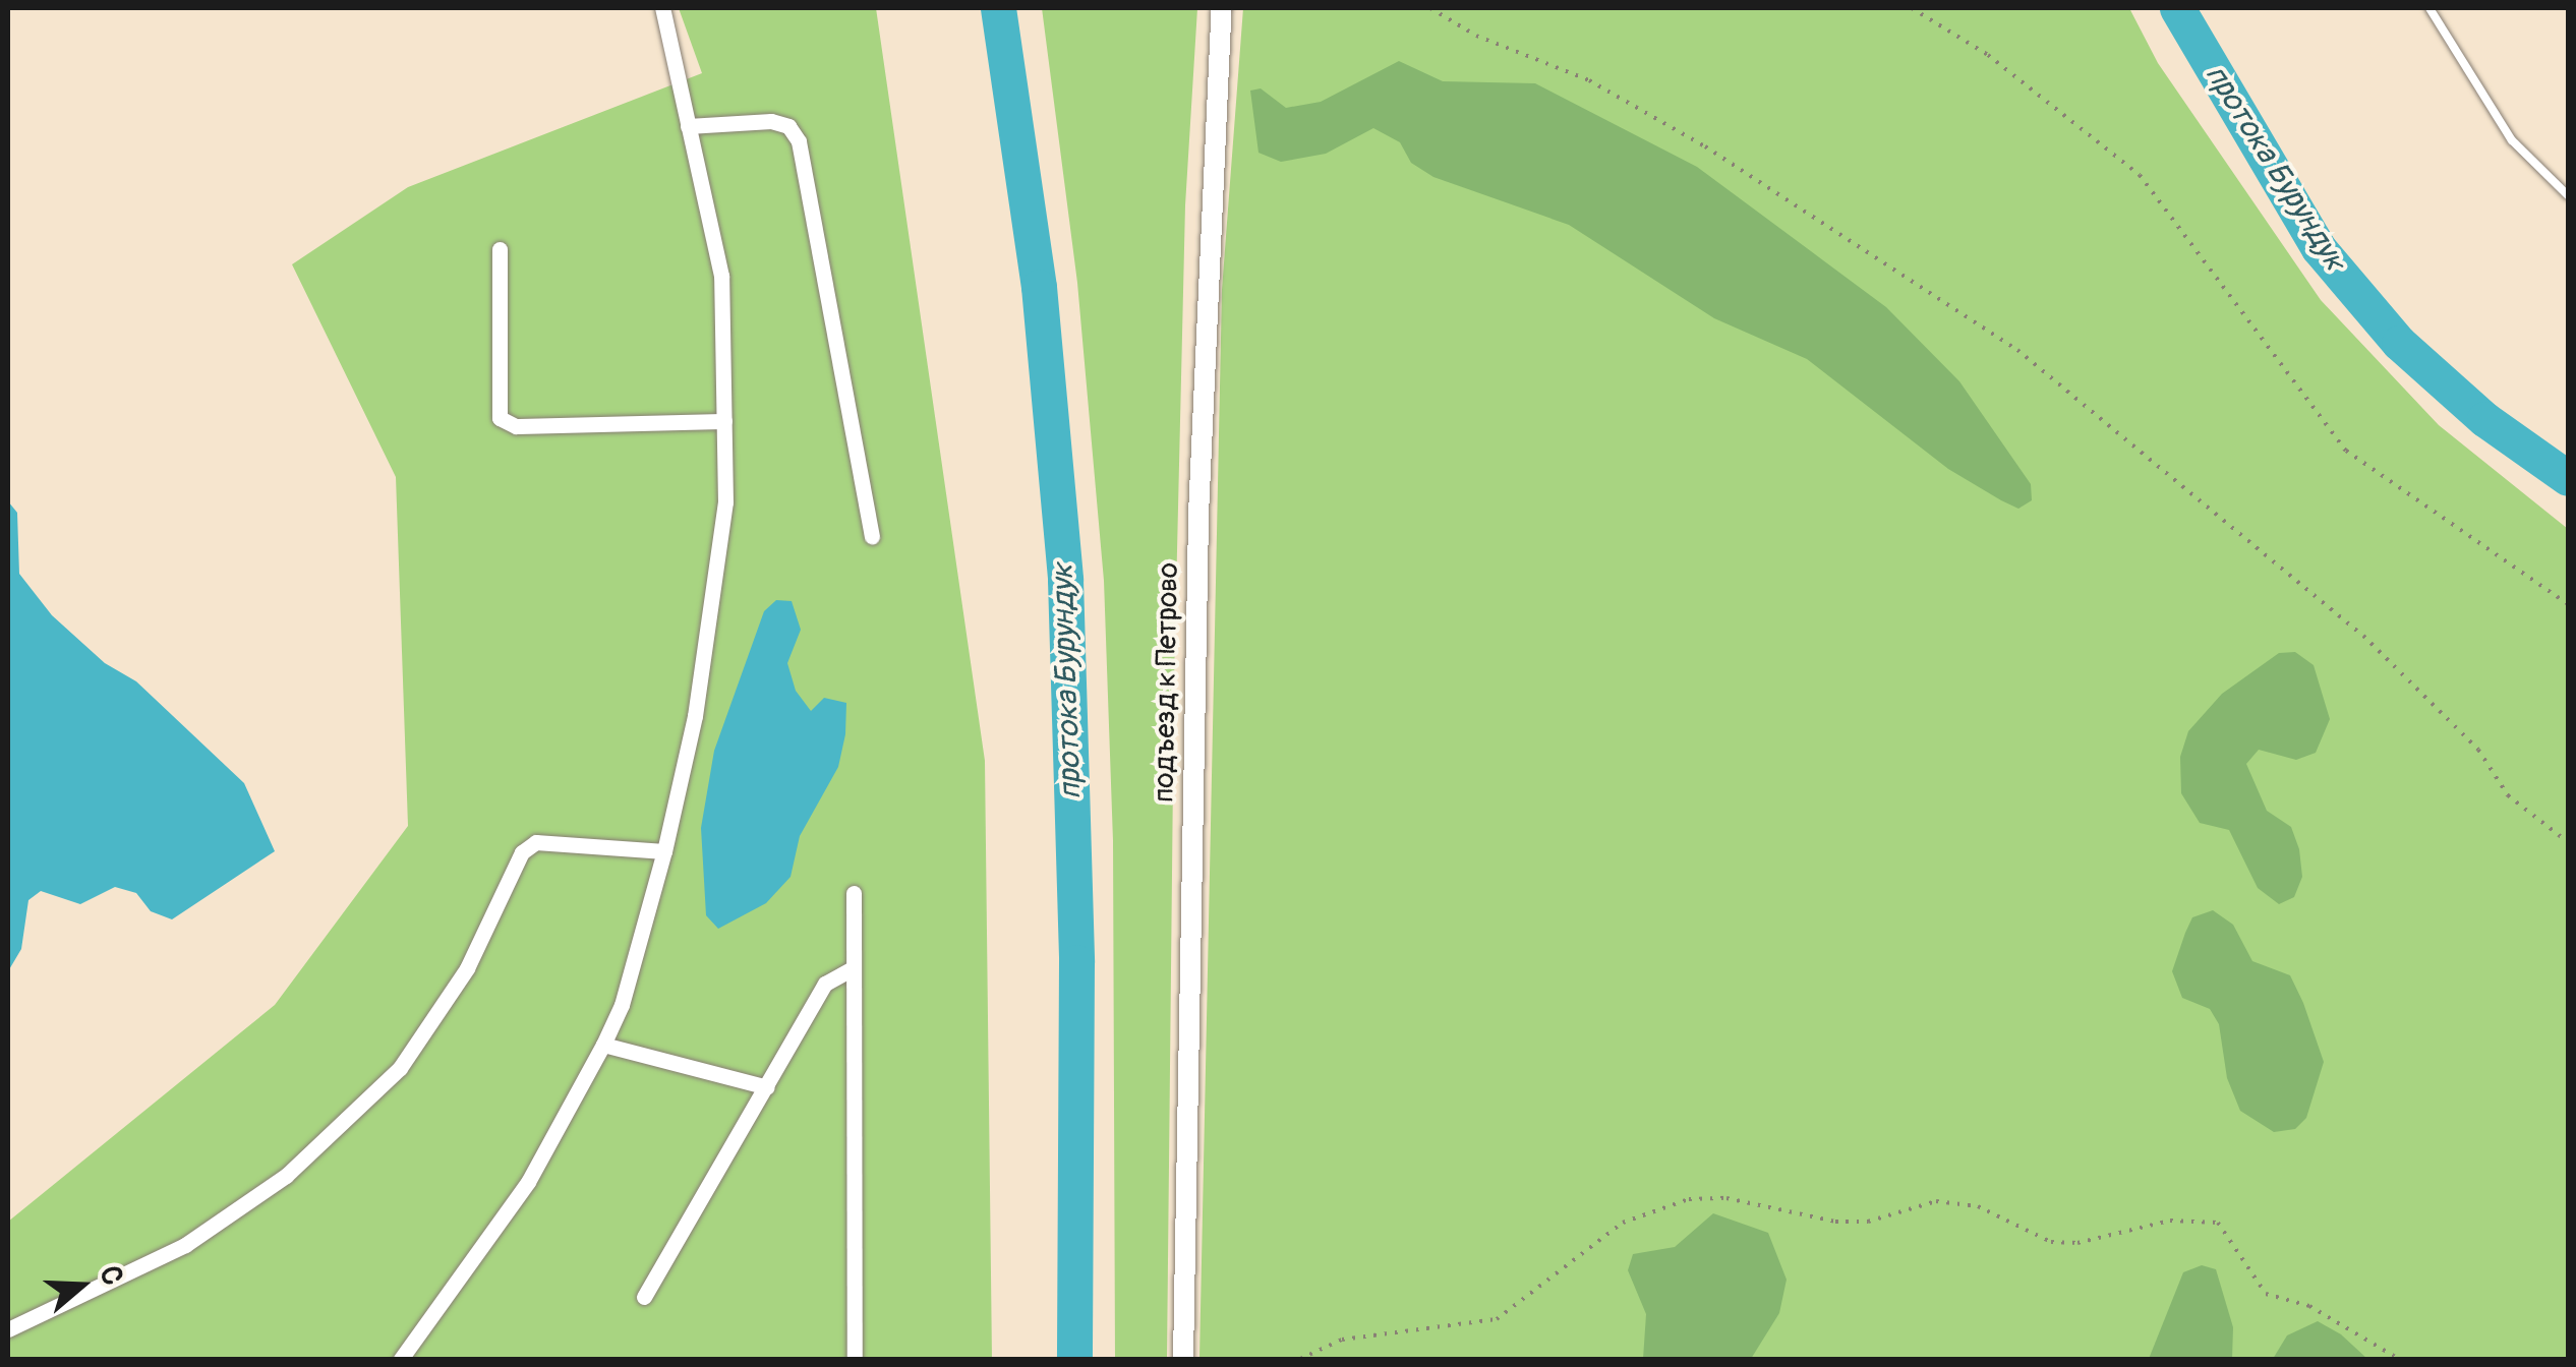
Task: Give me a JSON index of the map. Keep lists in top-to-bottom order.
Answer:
{
  "streets": {
    "street": ["подъезд к Петрово"]
  },
  "water": ["протока Бурундук"],
  "north": "right"
}
